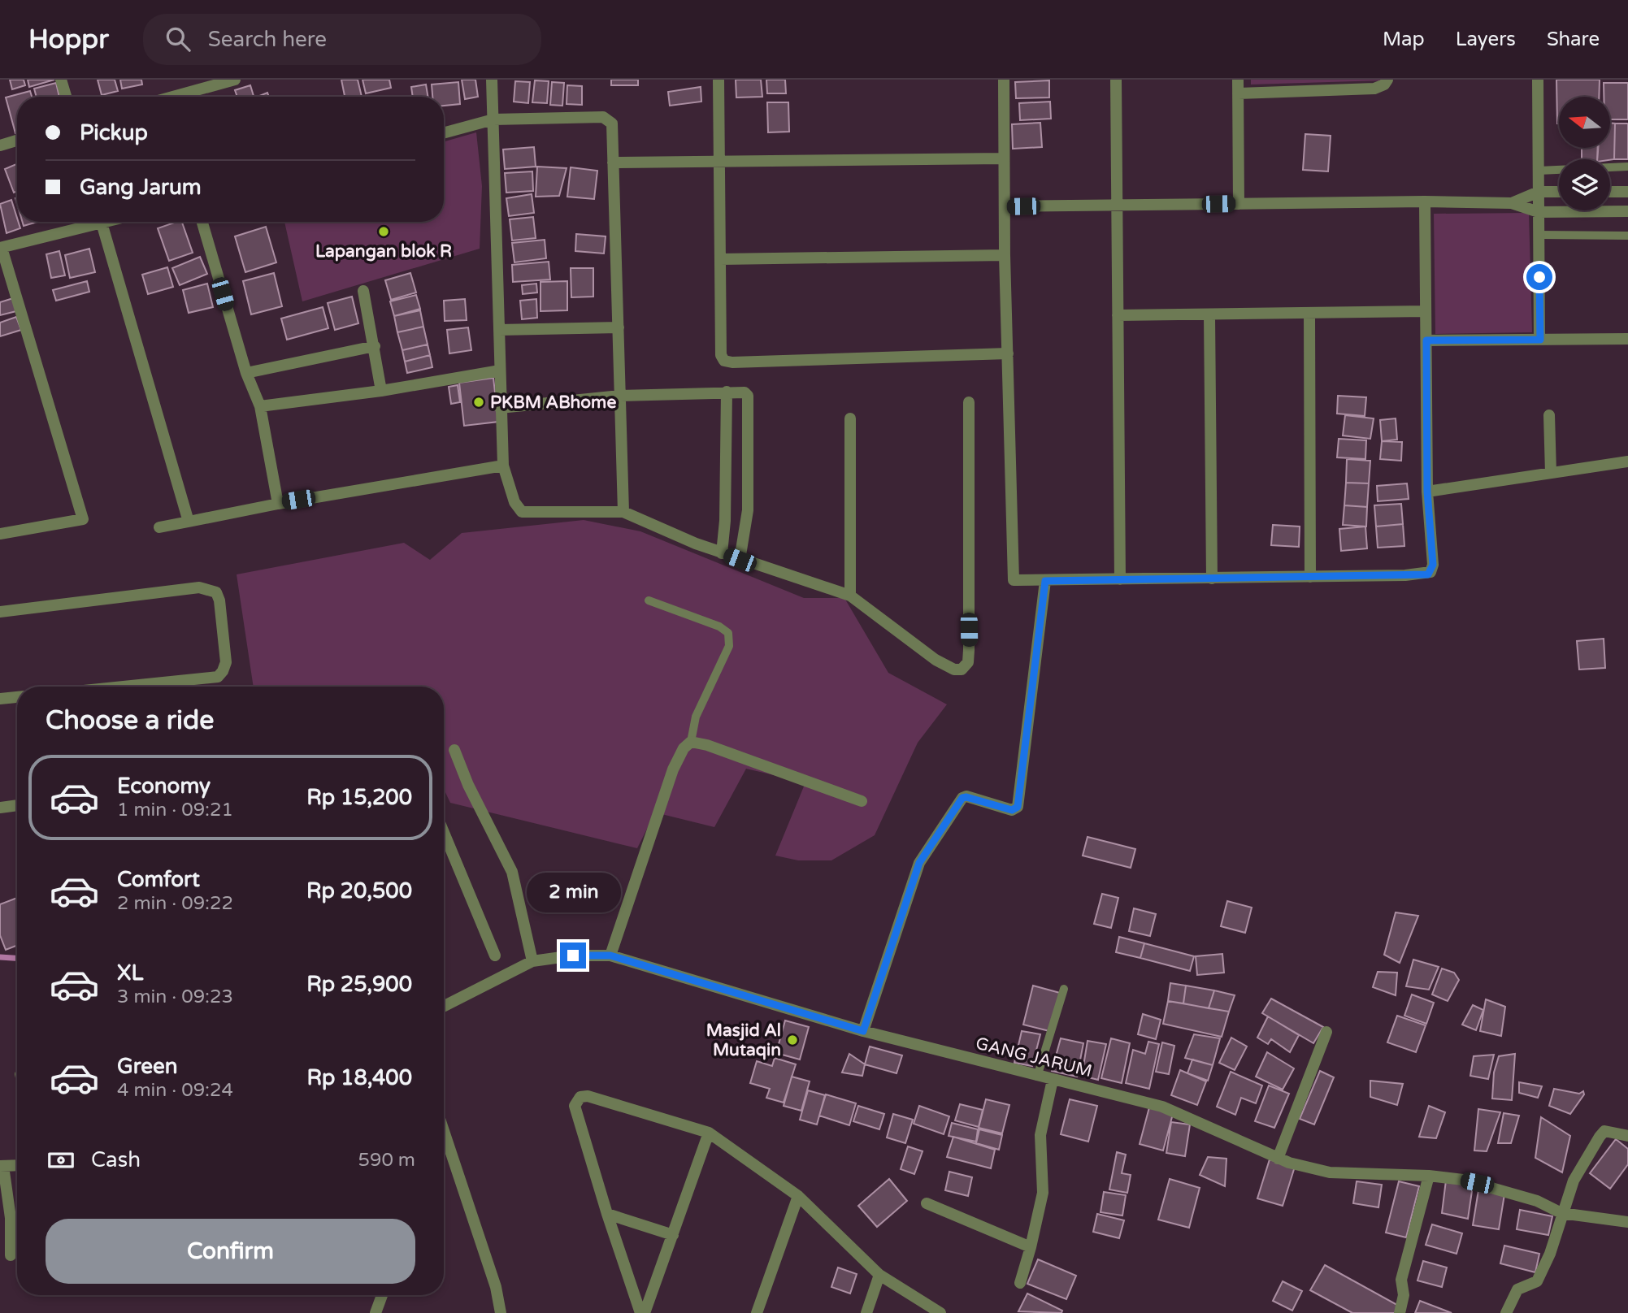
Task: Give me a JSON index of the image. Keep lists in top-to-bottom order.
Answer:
{
  "streets": {
    "street": ["GANG JARUM"]
  },
  "places": ["Lapangan blok R", "PKBM ABhome", "Masjid Al Mutaqin"],
  "north": "left",
  "page": {
    "header": "Hoppr",
    "search": "Search here",
    "nav": ["Map", "Layers", "Share"],
    "banner": ["Pickup", "Gang Jarum"],
    "heading": "Choose a ride",
    "list": [
      {
        "name": "Economy",
        "note": "1 min · 09:21",
        "value": "Rp 15,200"
      },
      {
        "name": "Comfort",
        "note": "2 min · 09:22",
        "value": "Rp 20,500"
      },
      {
        "name": "XL",
        "note": "3 min · 09:23",
        "value": "Rp 25,900"
      },
      {
        "name": "Green",
        "note": "4 min · 09:24",
        "value": "Rp 18,400"
      }
    ],
    "bubble": "2 min",
    "pay": ["Cash", "590 m"],
    "buttons": "Confirm"
  }
}
